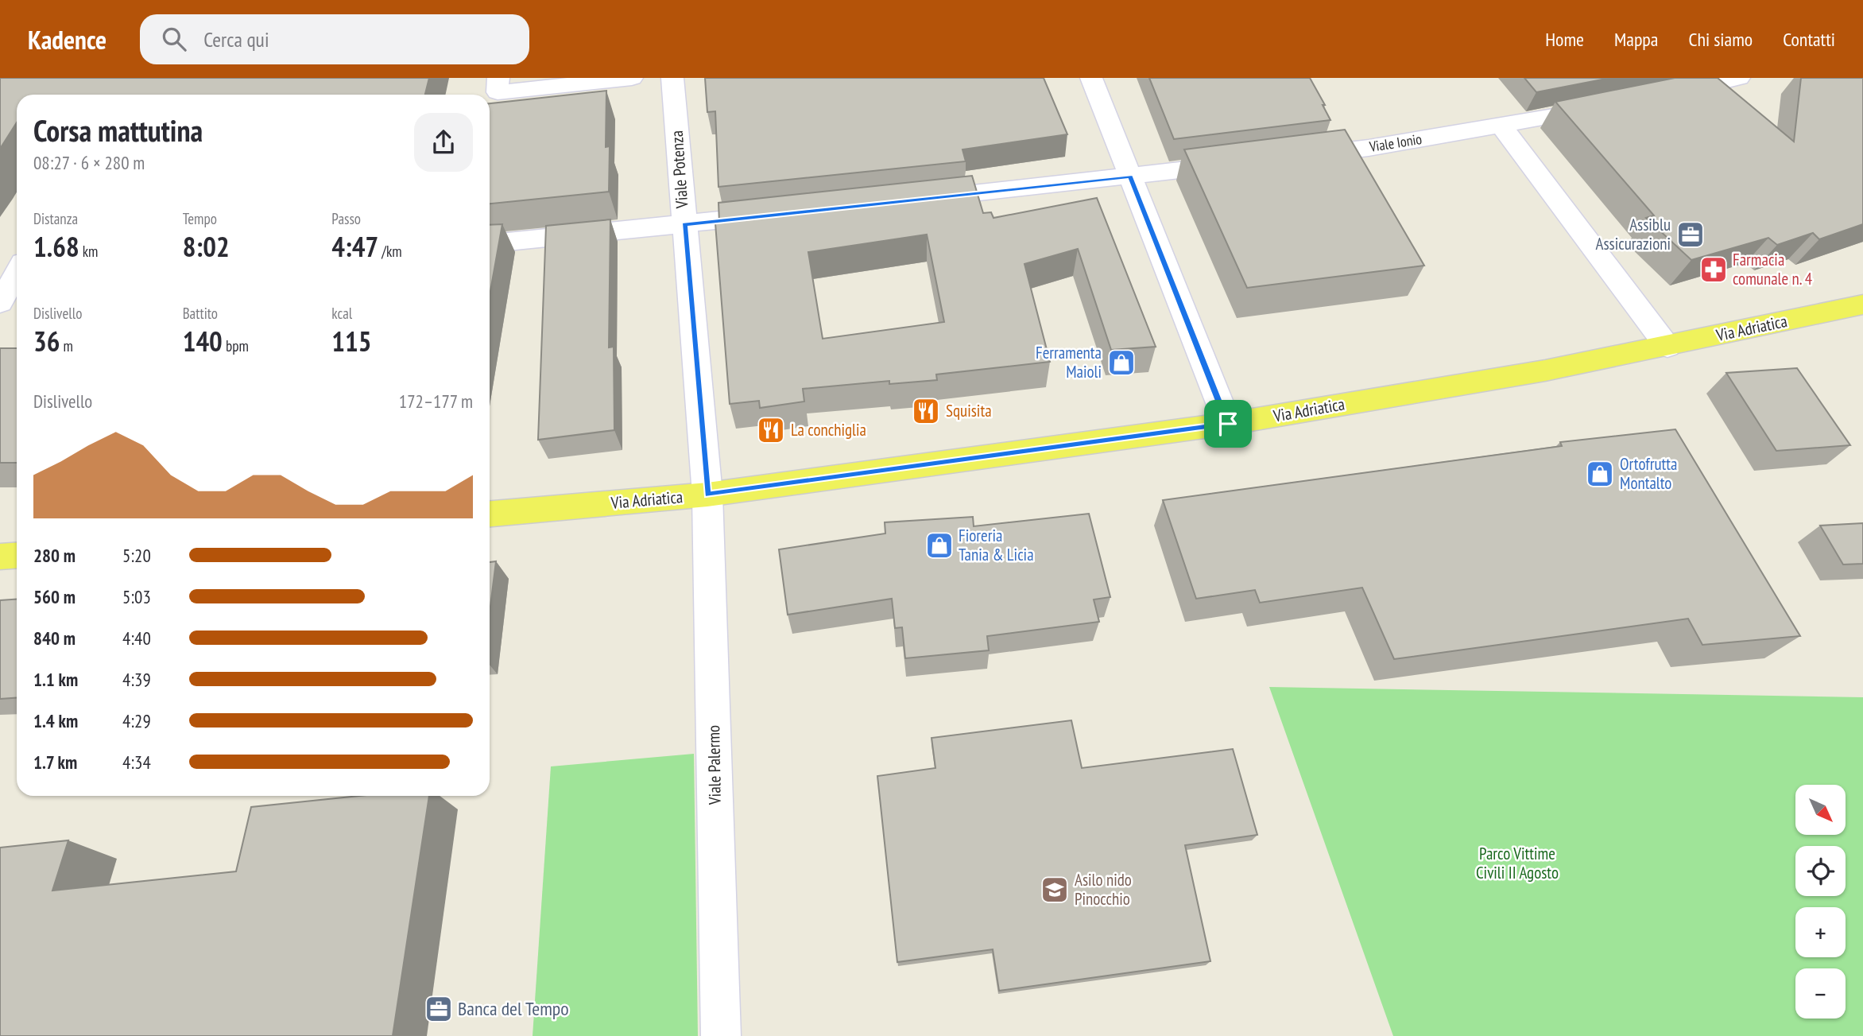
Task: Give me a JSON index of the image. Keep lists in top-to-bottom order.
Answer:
{
  "streets": {
    "main road": ["Via Adriatica"],
    "street": ["Viale Ionio", "Viale Potenza", "Viale Palermo"]
  },
  "crossings": [
    ["Viale Potenza", "Via Adriatica"],
    ["Viale Potenza", "Viale Palermo"],
    ["Via Adriatica", "Viale Palermo"]
  ],
  "parks": ["Parco Vittime Civili II Agosto"],
  "places": {
    "office": ["Assiblu Assicurazioni", "Banca del Tempo"],
    "pharmacy": ["Farmacia comunale n. 4"],
    "shop": ["Ferramenta Maioli", "Ortofrutta Montalto", "Fioreria Tania & Licia"],
    "restaurant": ["Squisita", "La conchiglia"],
    "school or university": ["Asilo nido Pinocchio"]
  },
  "north": "bottom right",
  "page": {
    "header": "Kadence",
    "search": "Cerca qui",
    "nav": [
      "Home",
      "Mappa",
      "Chi siamo",
      "Contatti"
    ],
    "heading": ["Corsa mattutina", "08:27 · 6 × 280 m"],
    "stats": [
      ["Distanza", "1.68 km"],
      ["Tempo", "8:02"],
      ["Passo", "4:47 /km"],
      ["Dislivello", "36 m"],
      ["Battito", "140 bpm"],
      ["kcal", "115"]
    ],
    "chart": ["Dislivello", "172–177 m"],
    "list": [
      {
        "name": "280 m",
        "note": "5:20"
      },
      {
        "name": "560 m",
        "note": "5:03"
      },
      {
        "name": "840 m",
        "note": "4:40"
      },
      {
        "name": "1.1 km",
        "note": "4:39"
      },
      {
        "name": "1.4 km",
        "note": "4:29"
      },
      {
        "name": "1.7 km",
        "note": "4:34"
      }
    ],
    "map_buttons": ["+", "−"]
  }
}
